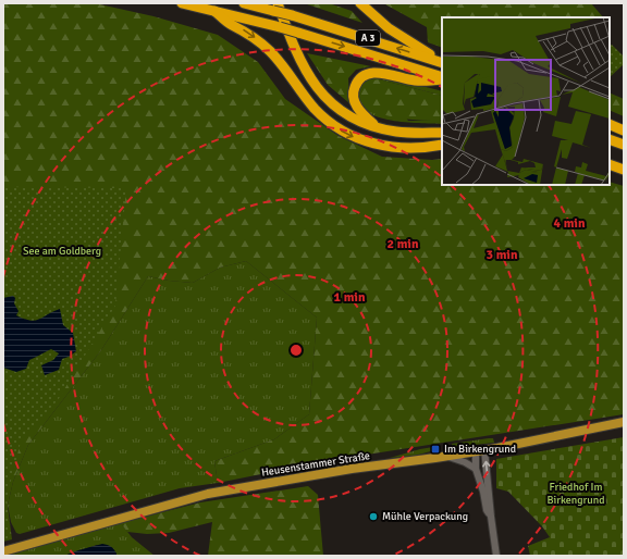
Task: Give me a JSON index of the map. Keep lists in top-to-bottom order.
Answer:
{
  "streets": {
    "highway": ["A 3"],
    "main road": ["Heusenstammer Straße"]
  },
  "parks": ["See am Goldberg", "Friedhof Im Birkengrund"],
  "places": {
    "transit": ["Im Birkengrund"],
    "other": ["Mühle Verpackung"]
  },
  "rings": [
    "4 min",
    "2 min",
    "3 min",
    "1 min"
  ]
}
